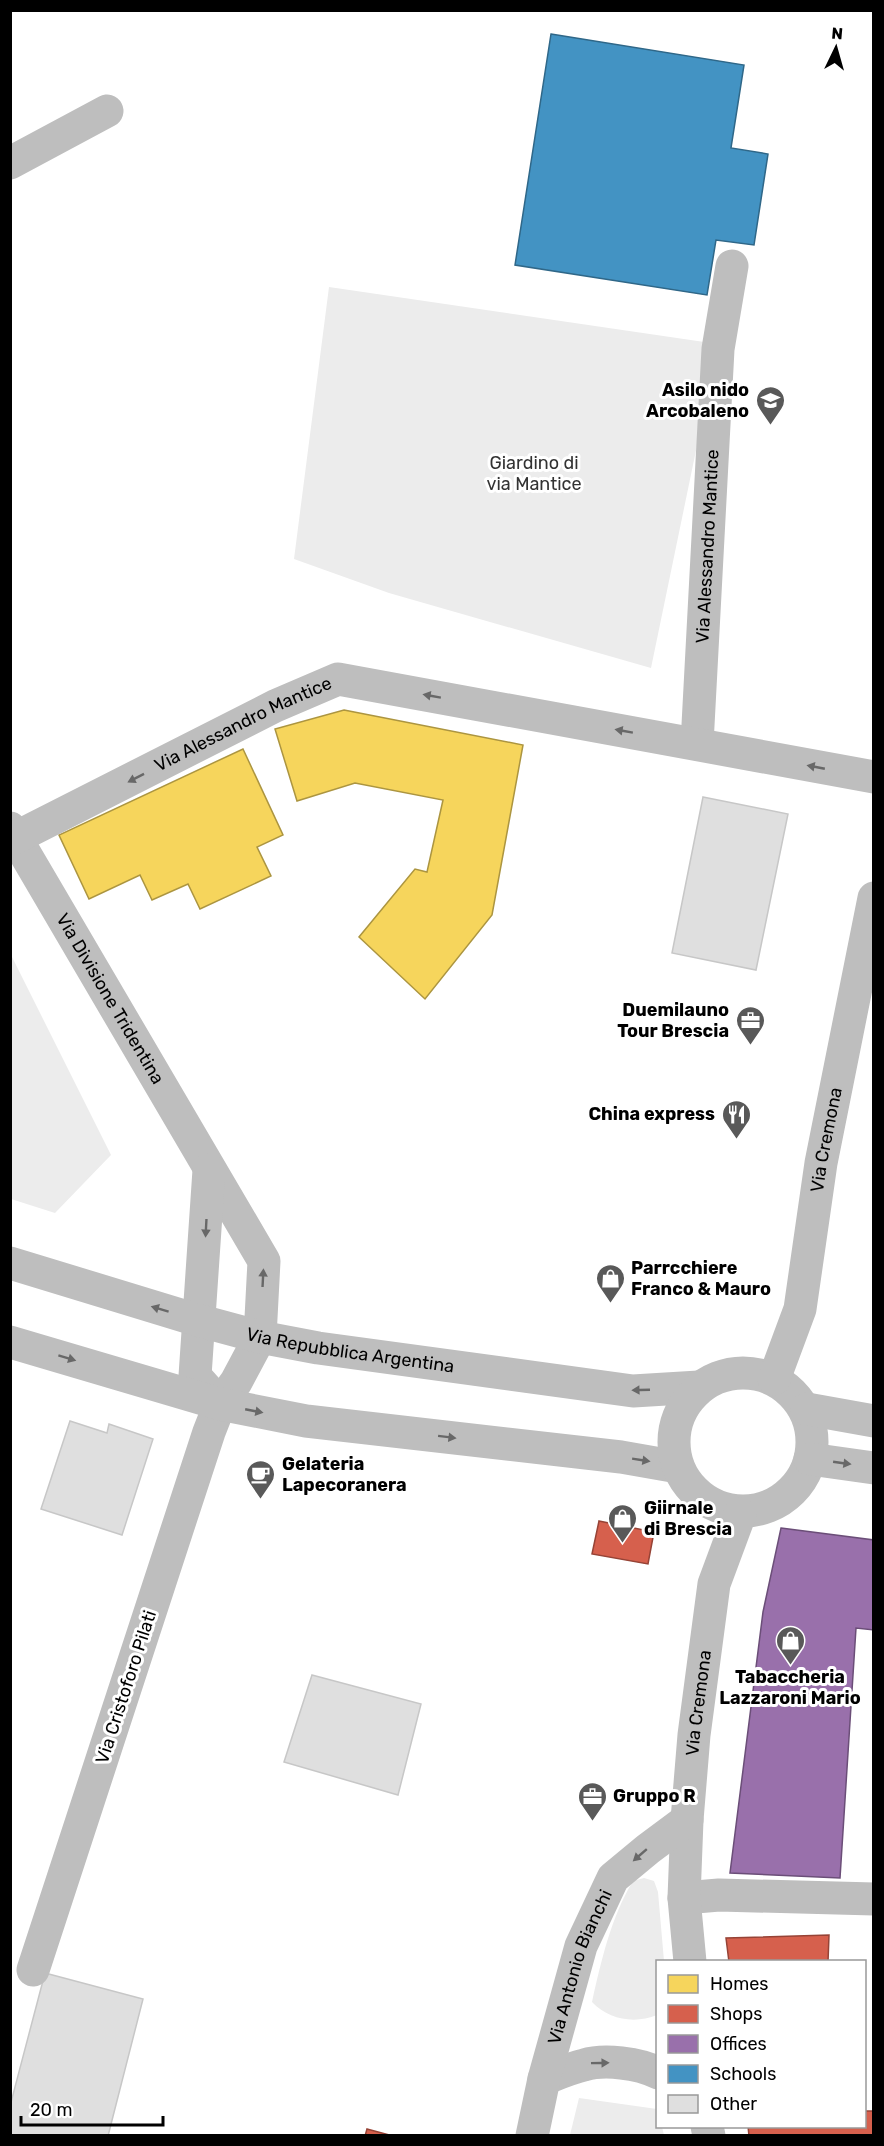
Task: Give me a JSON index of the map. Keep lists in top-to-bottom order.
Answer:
{
  "streets": {
    "street": [
      "Via Alessandro Mantice",
      "Via Divisione Tridentina",
      "Via Cremona",
      "Via Repubblica Argentina",
      "Via Cristoforo Pilati",
      "Via Antonio Bianchi"
    ]
  },
  "crossings": [
    ["Via Alessandro Mantice", "Via Divisione Tridentina"],
    ["Via Divisione Tridentina", "Via Repubblica Argentina"],
    ["Via Divisione Tridentina", "Via Cristoforo Pilati"],
    ["Via Cremona", "Via Repubblica Argentina"],
    ["Via Cremona", "Via Antonio Bianchi"]
  ],
  "one_way": ["Via Alessandro Mantice"],
  "parks": ["Giardino di via Mantice"],
  "places": {
    "school or university": ["Asilo nido Arcobaleno"],
    "office": ["Duemilauno Tour Brescia", "Gruppo R"],
    "restaurant": ["China express"],
    "shop": ["Parrcchiere Franco & Mauro", "Giirnale di Brescia", "Tabaccheria Lazzaroni Mario"],
    "cafe": ["Gelateria Lapecoranera"]
  },
  "legend": [
    "Homes",
    "Shops",
    "Offices",
    "Schools",
    "Other"
  ],
  "scale_bar": "20 m",
  "north": "top"
}
